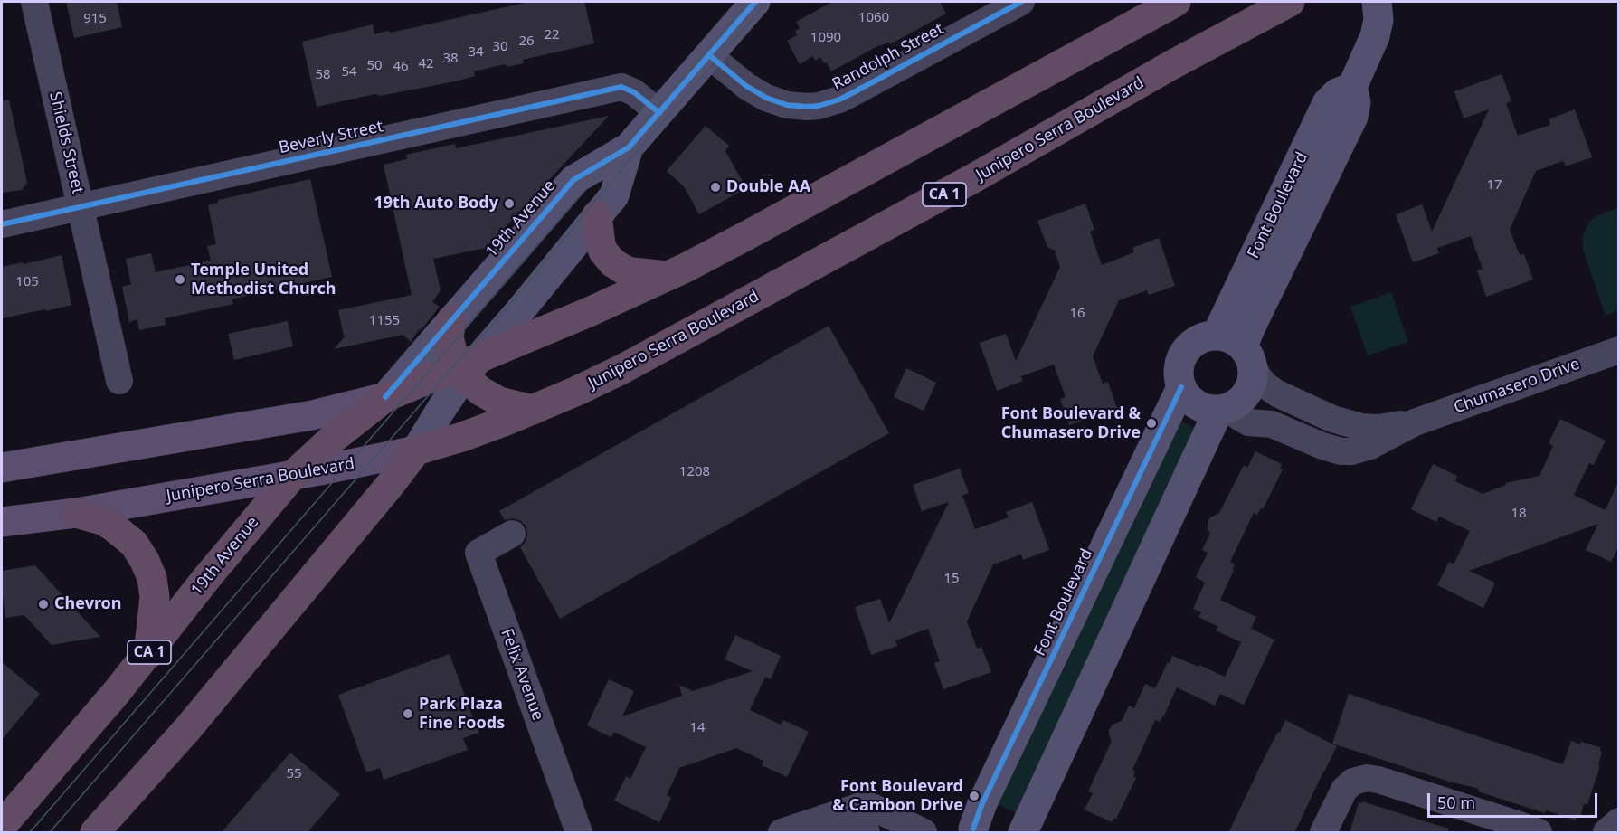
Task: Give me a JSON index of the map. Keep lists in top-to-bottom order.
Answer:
{
  "streets": {
    "highway": ["Junipero Serra Boulevard", "CA 1", "19th Avenue"],
    "street": [
      "Randolph Street",
      "Beverly Street",
      "Shields Street",
      "Font Boulevard",
      "Chumasero Drive",
      "Felix Avenue"
    ]
  },
  "crossings": [
    ["Randolph Street", "19th Avenue"],
    ["Junipero Serra Boulevard", "19th Avenue"],
    ["Beverly Street", "Shields Street"],
    ["Beverly Street", "19th Avenue"],
    ["CA 1", "19th Avenue"],
    ["Font Boulevard", "Chumasero Drive"]
  ],
  "places": [
    "Double AA",
    "19th Auto Body",
    "Temple United Methodist Church",
    "Font Boulevard & Chumasero Drive",
    "Chevron",
    "Park Plaza Fine Foods",
    "Font Boulevard & Cambon Drive"
  ],
  "house_numbers": [
    "1060",
    "915",
    "22",
    "1090",
    "26",
    "30",
    "34",
    "38",
    "42",
    "50",
    "46",
    "54",
    "58",
    "17",
    "105",
    "16",
    "1155",
    "1208",
    "18",
    "15",
    "14",
    "55"
  ],
  "scale_bar": "50 m"
}
